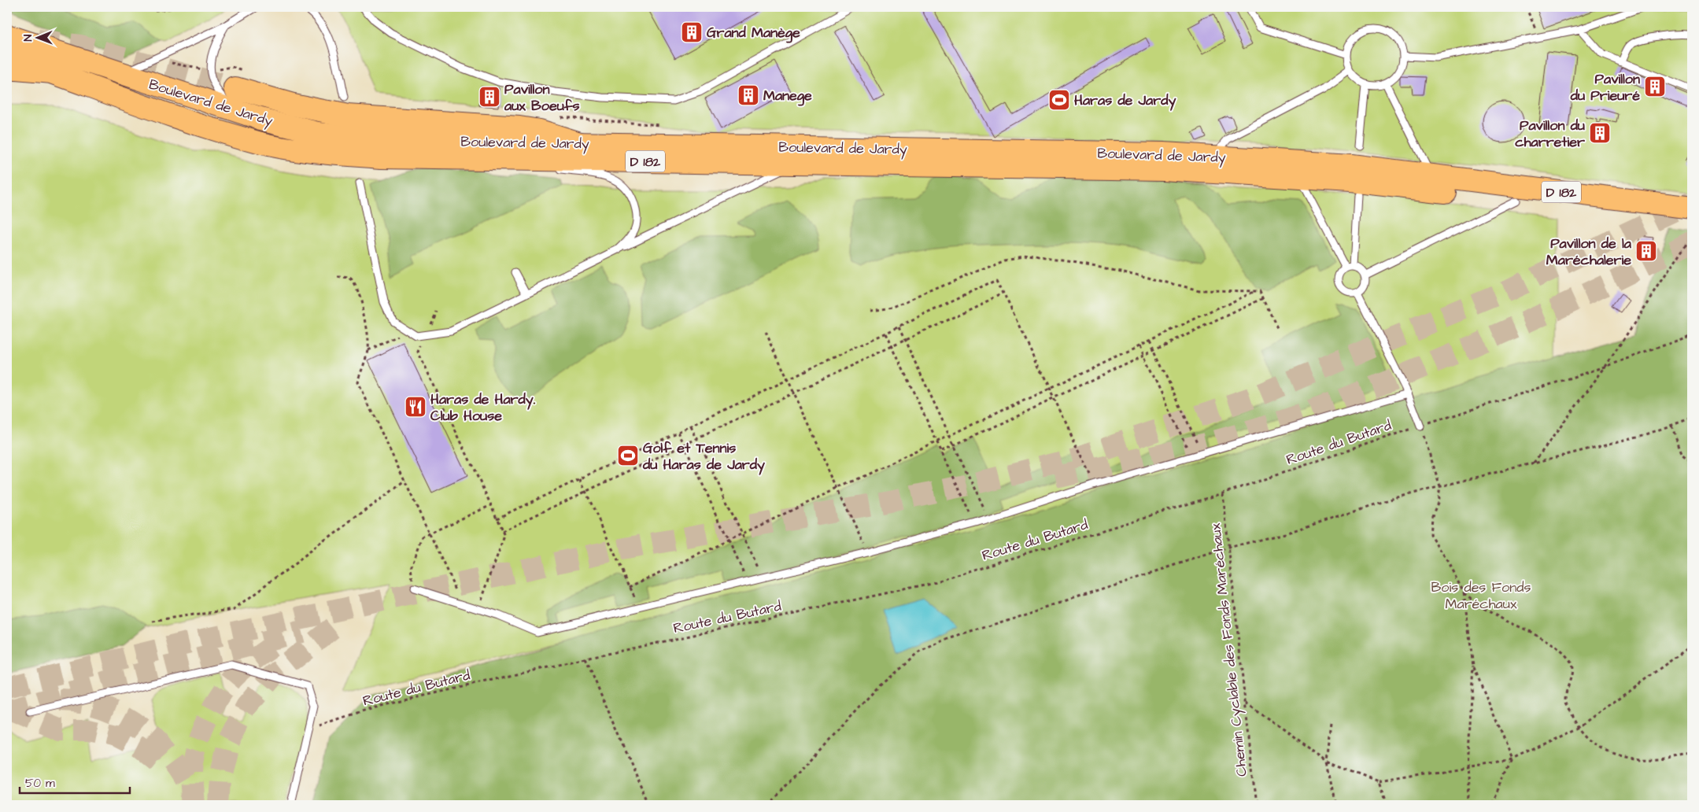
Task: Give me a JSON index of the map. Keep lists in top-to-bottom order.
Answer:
{
  "streets": {
    "main road": ["Boulevard de Jardy", "D 182"],
    "path": ["Route du Butard", "Chemin Cyclable des Fonds Maréchaux"]
  },
  "crossings": [
    ["Route du Butard", "Chemin Cyclable des Fonds Maréchaux"]
  ],
  "parks": ["Bois des Fonds Maréchaux"],
  "places": {
    "building": [
      "Grand Manège",
      "Pavillon du Prieuré",
      "Manege",
      "Pavillon aux Boeufs",
      "Pavillon du charretier",
      "Pavillon de la Maréchalerie"
    ],
    "sports": ["Haras de Jardy", "Golf et Tennis du Haras de Jardy"],
    "restaurant": ["Haras de Hardy. Club House"]
  },
  "scale_bar": "50 m",
  "north": "left"
}
